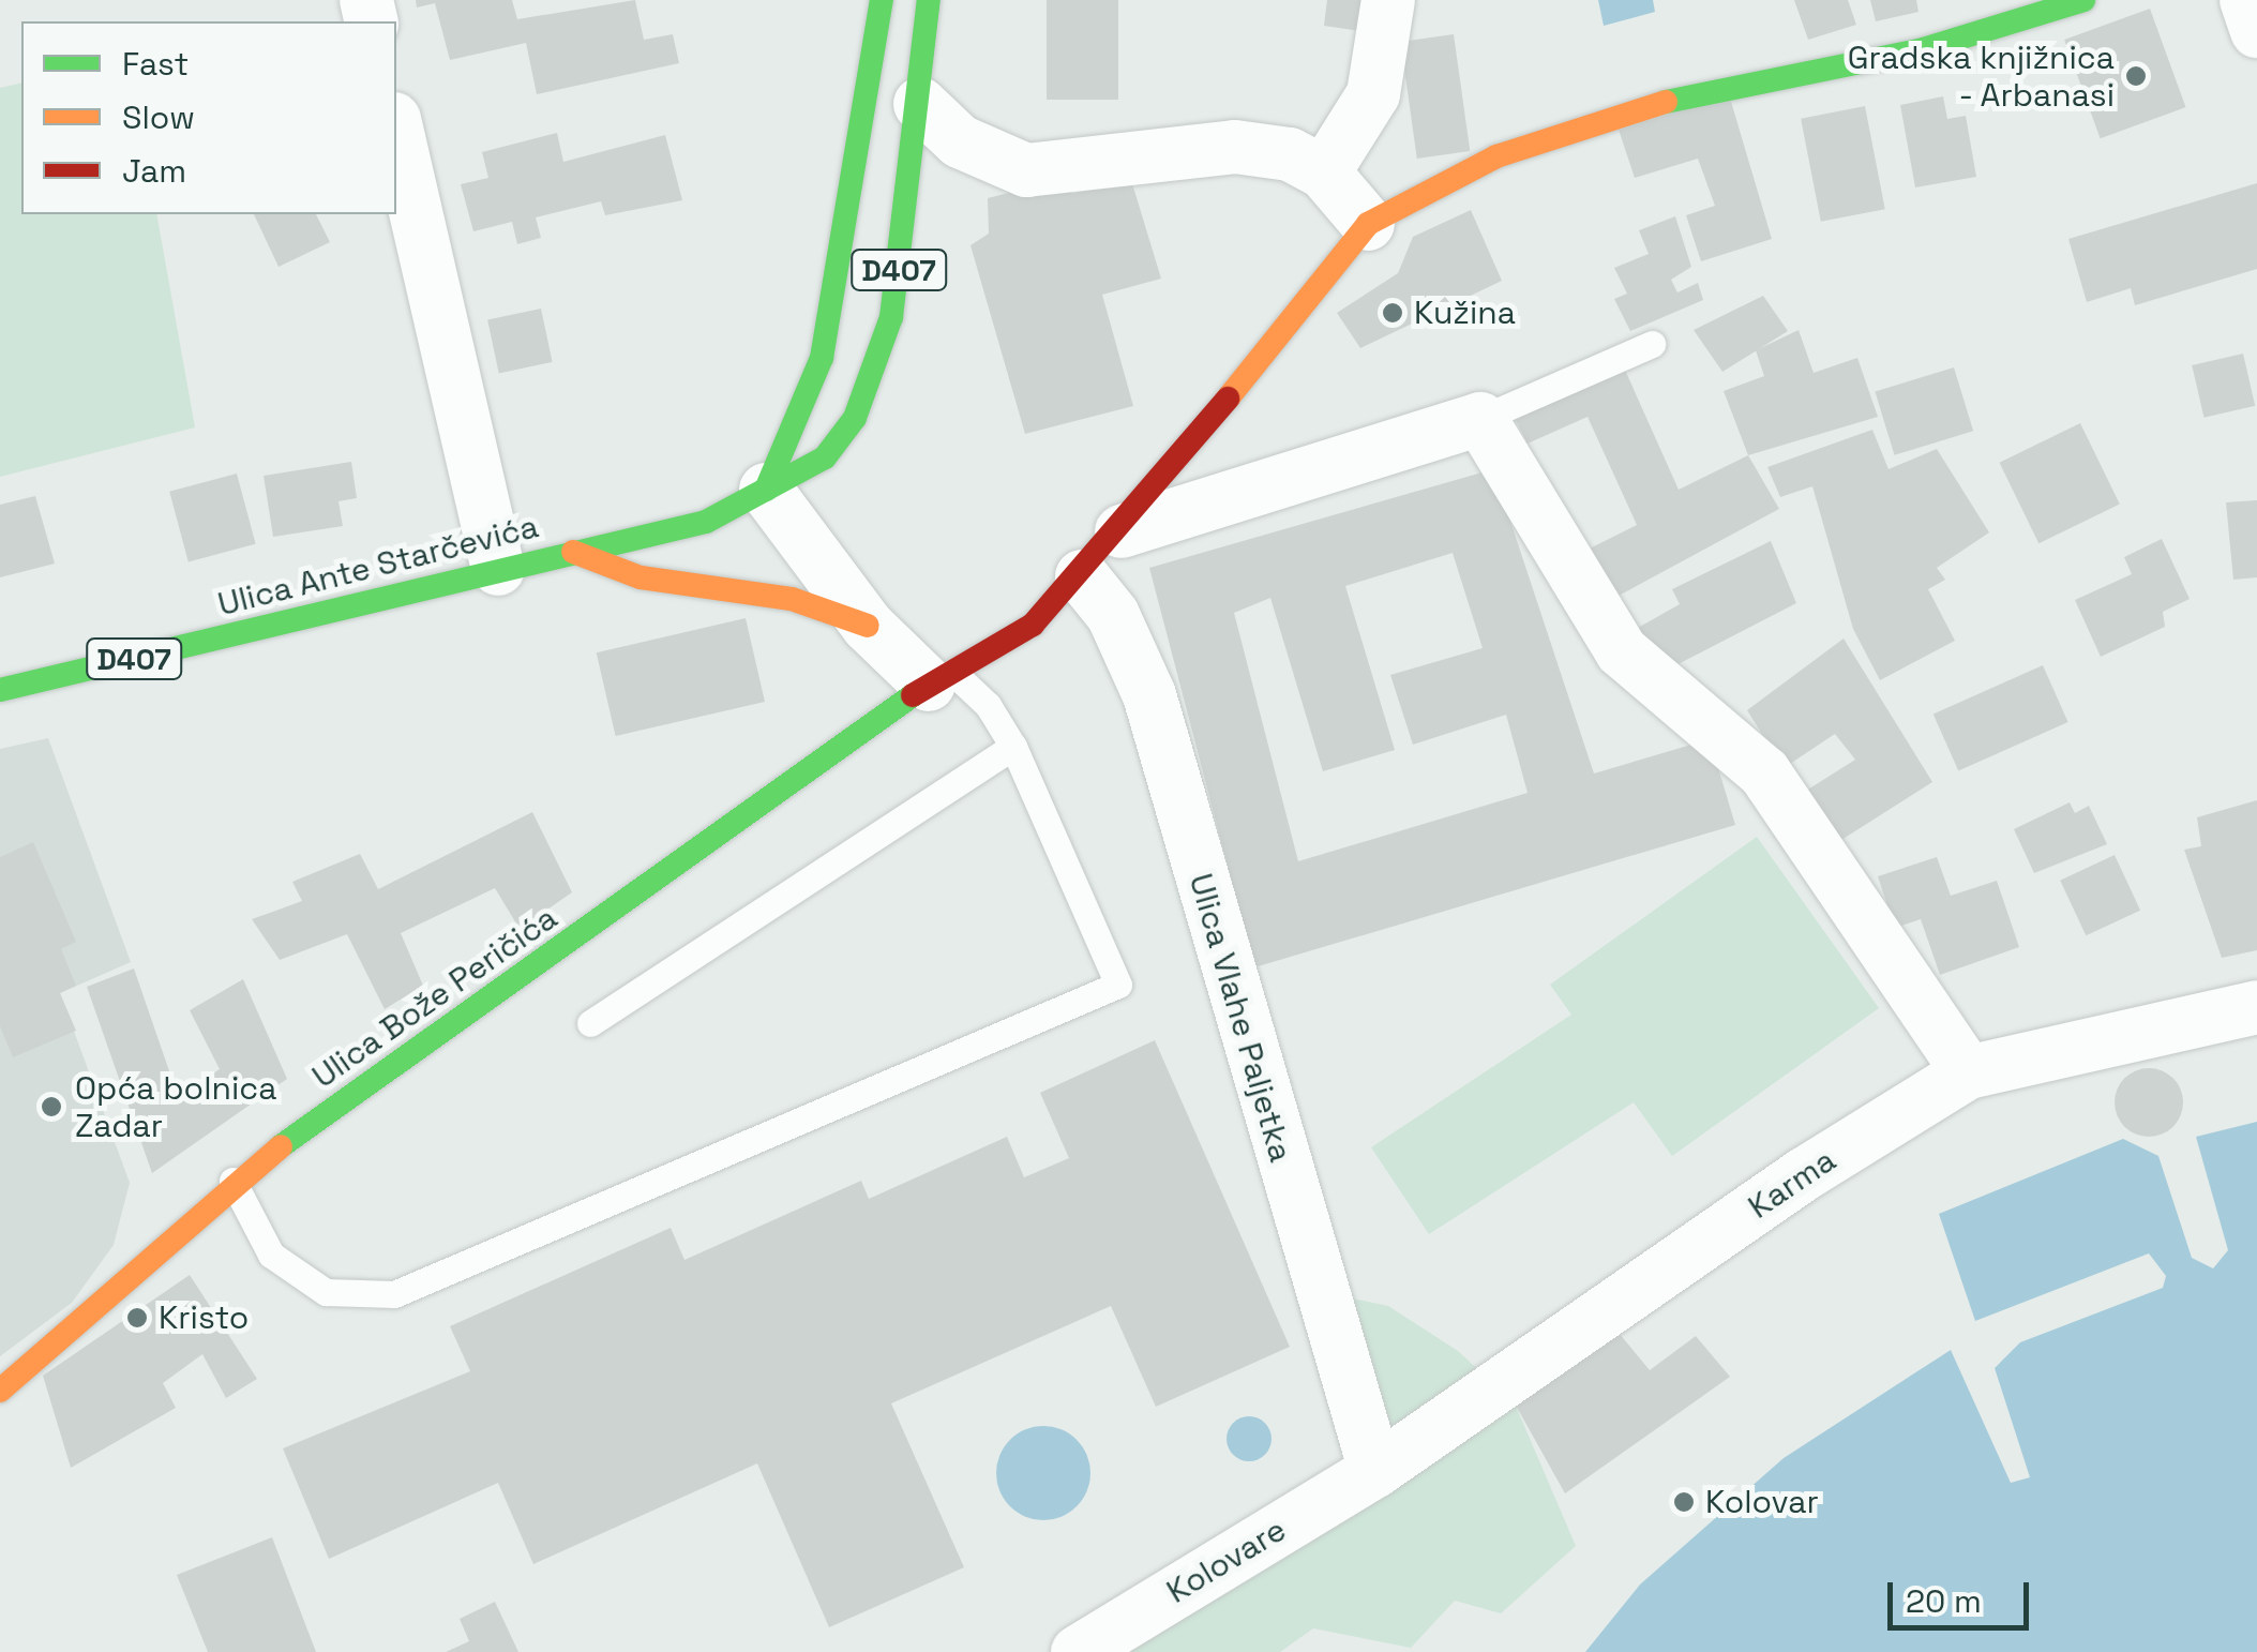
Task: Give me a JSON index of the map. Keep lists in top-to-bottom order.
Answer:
{
  "streets": {
    "street": [
      "D407",
      "Ulica Ante Starčevića",
      "Ulica Bože Peričića",
      "Ulica Vlahe Paljetka",
      "Karma",
      "Kolovare"
    ]
  },
  "crossings": [
    ["D407", "Ulica Ante Starčevića"],
    ["Ulica Bože Peričića", "Ulica Vlahe Paljetka"],
    ["Ulica Vlahe Paljetka", "Karma"],
    ["Ulica Vlahe Paljetka", "Kolovare"],
    ["Karma", "Kolovare"]
  ],
  "places": [
    "Gradska knjižnica - Arbanasi",
    "Kužina",
    "Opća bolnica Zadar",
    "Kristo",
    "Kolovar"
  ],
  "legend": ["Fast", "Slow", "Jam"],
  "scale_bar": "20 m"
}
